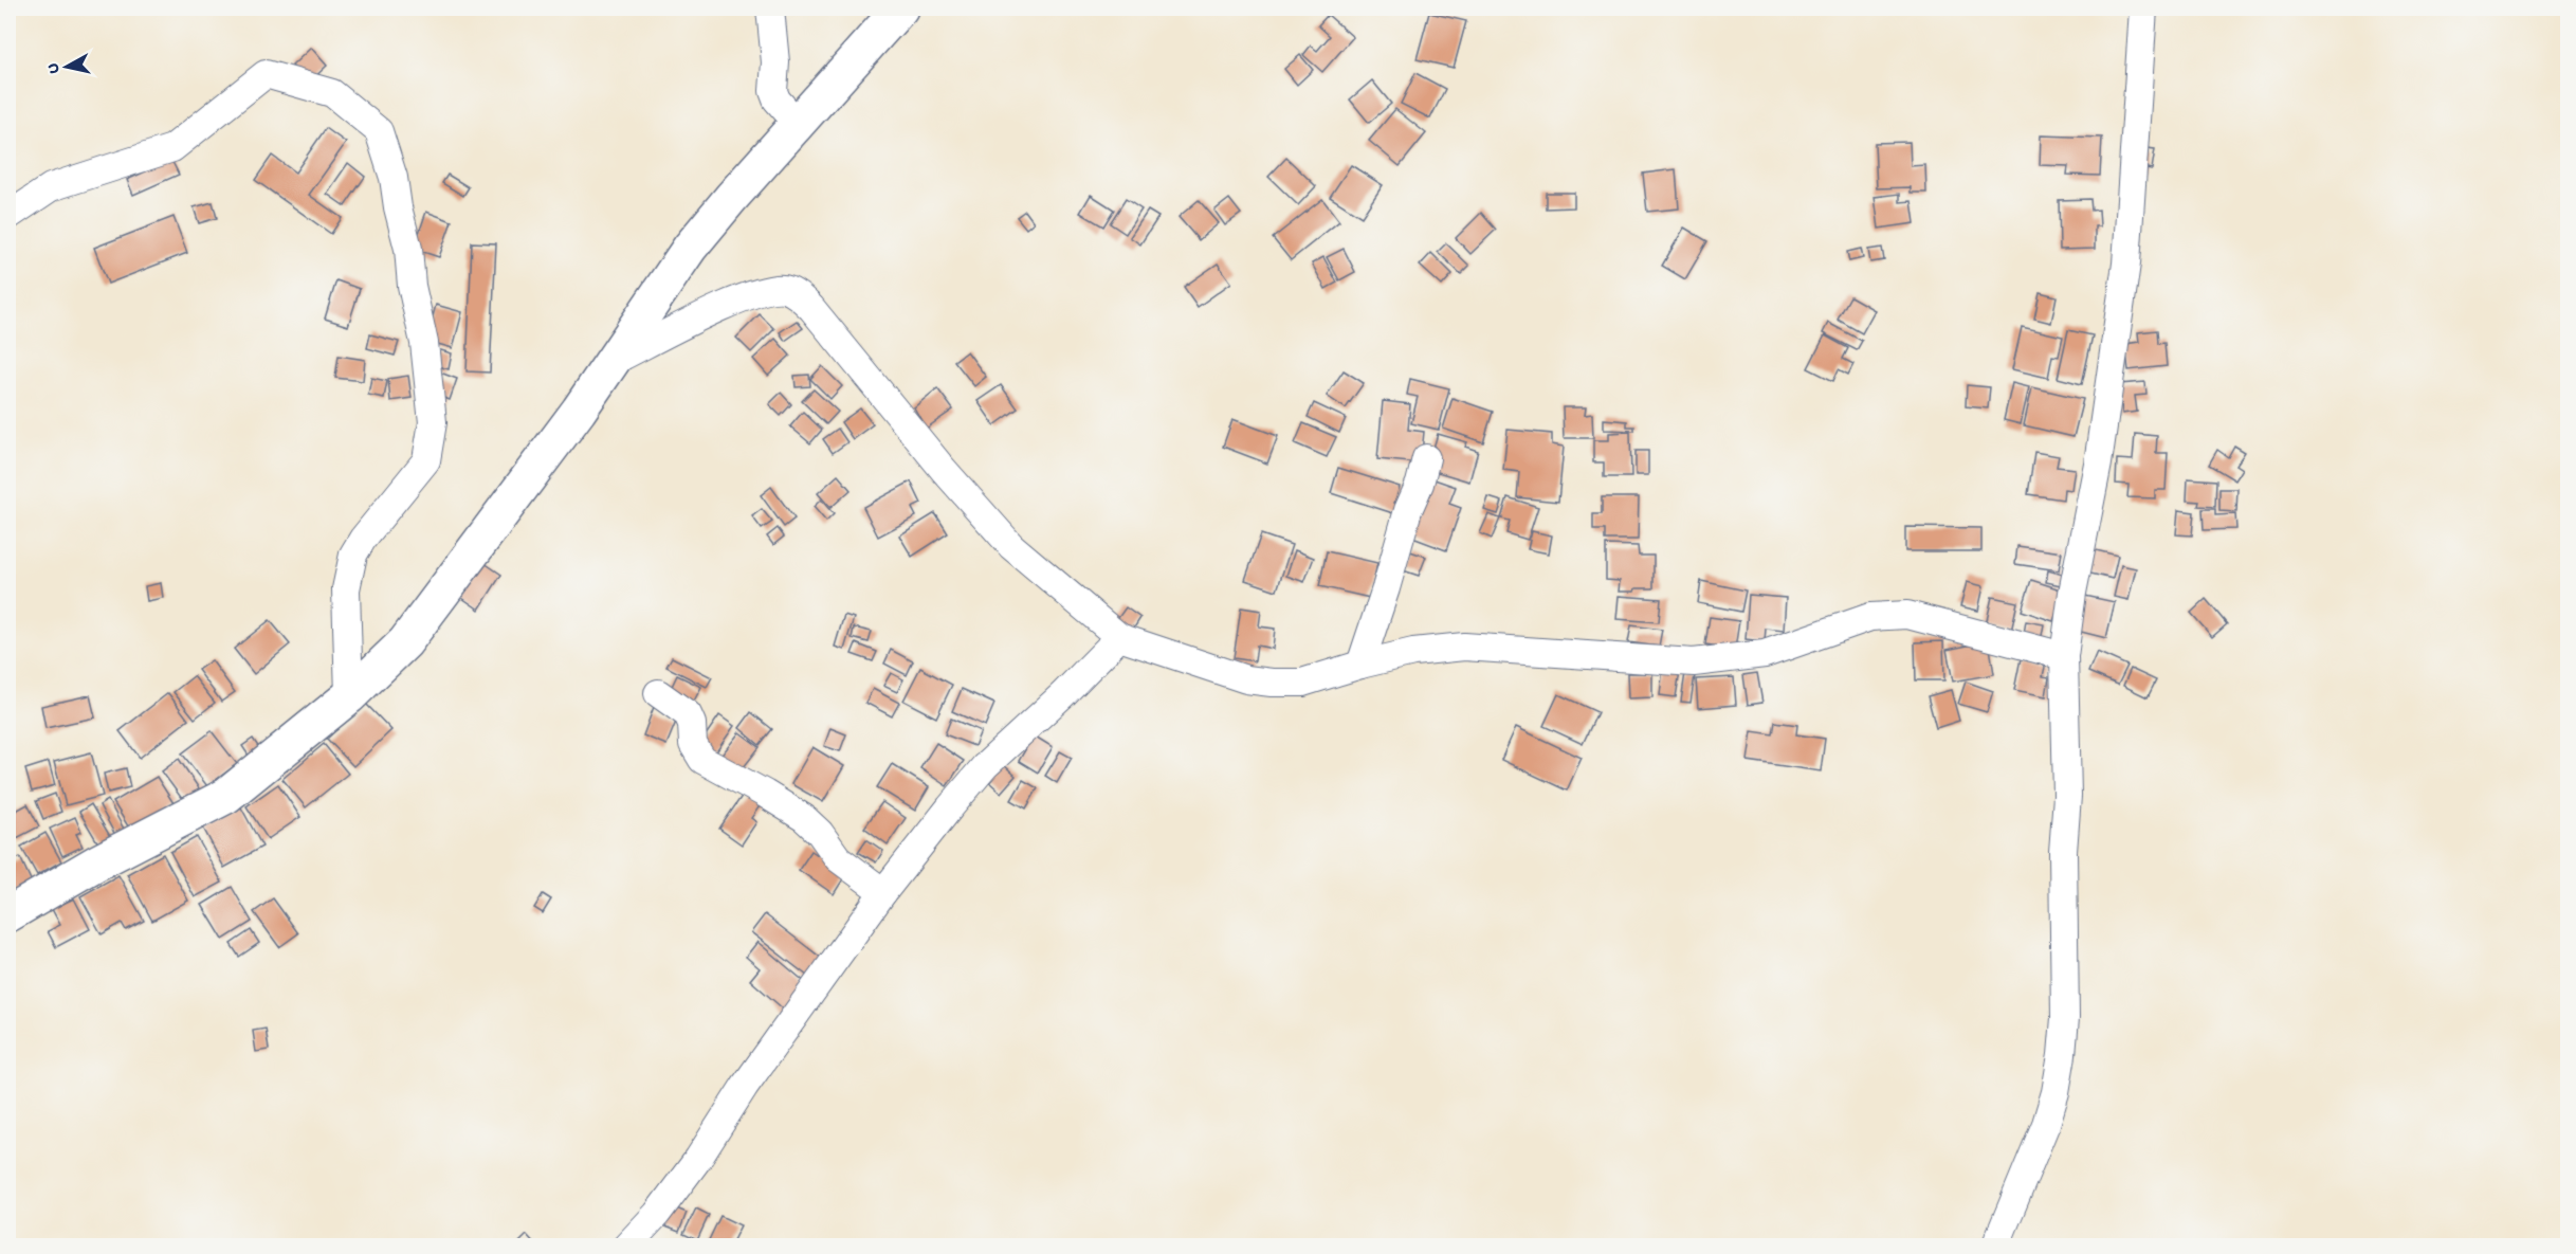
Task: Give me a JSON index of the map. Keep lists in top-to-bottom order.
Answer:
{
  "north": "left"
}
